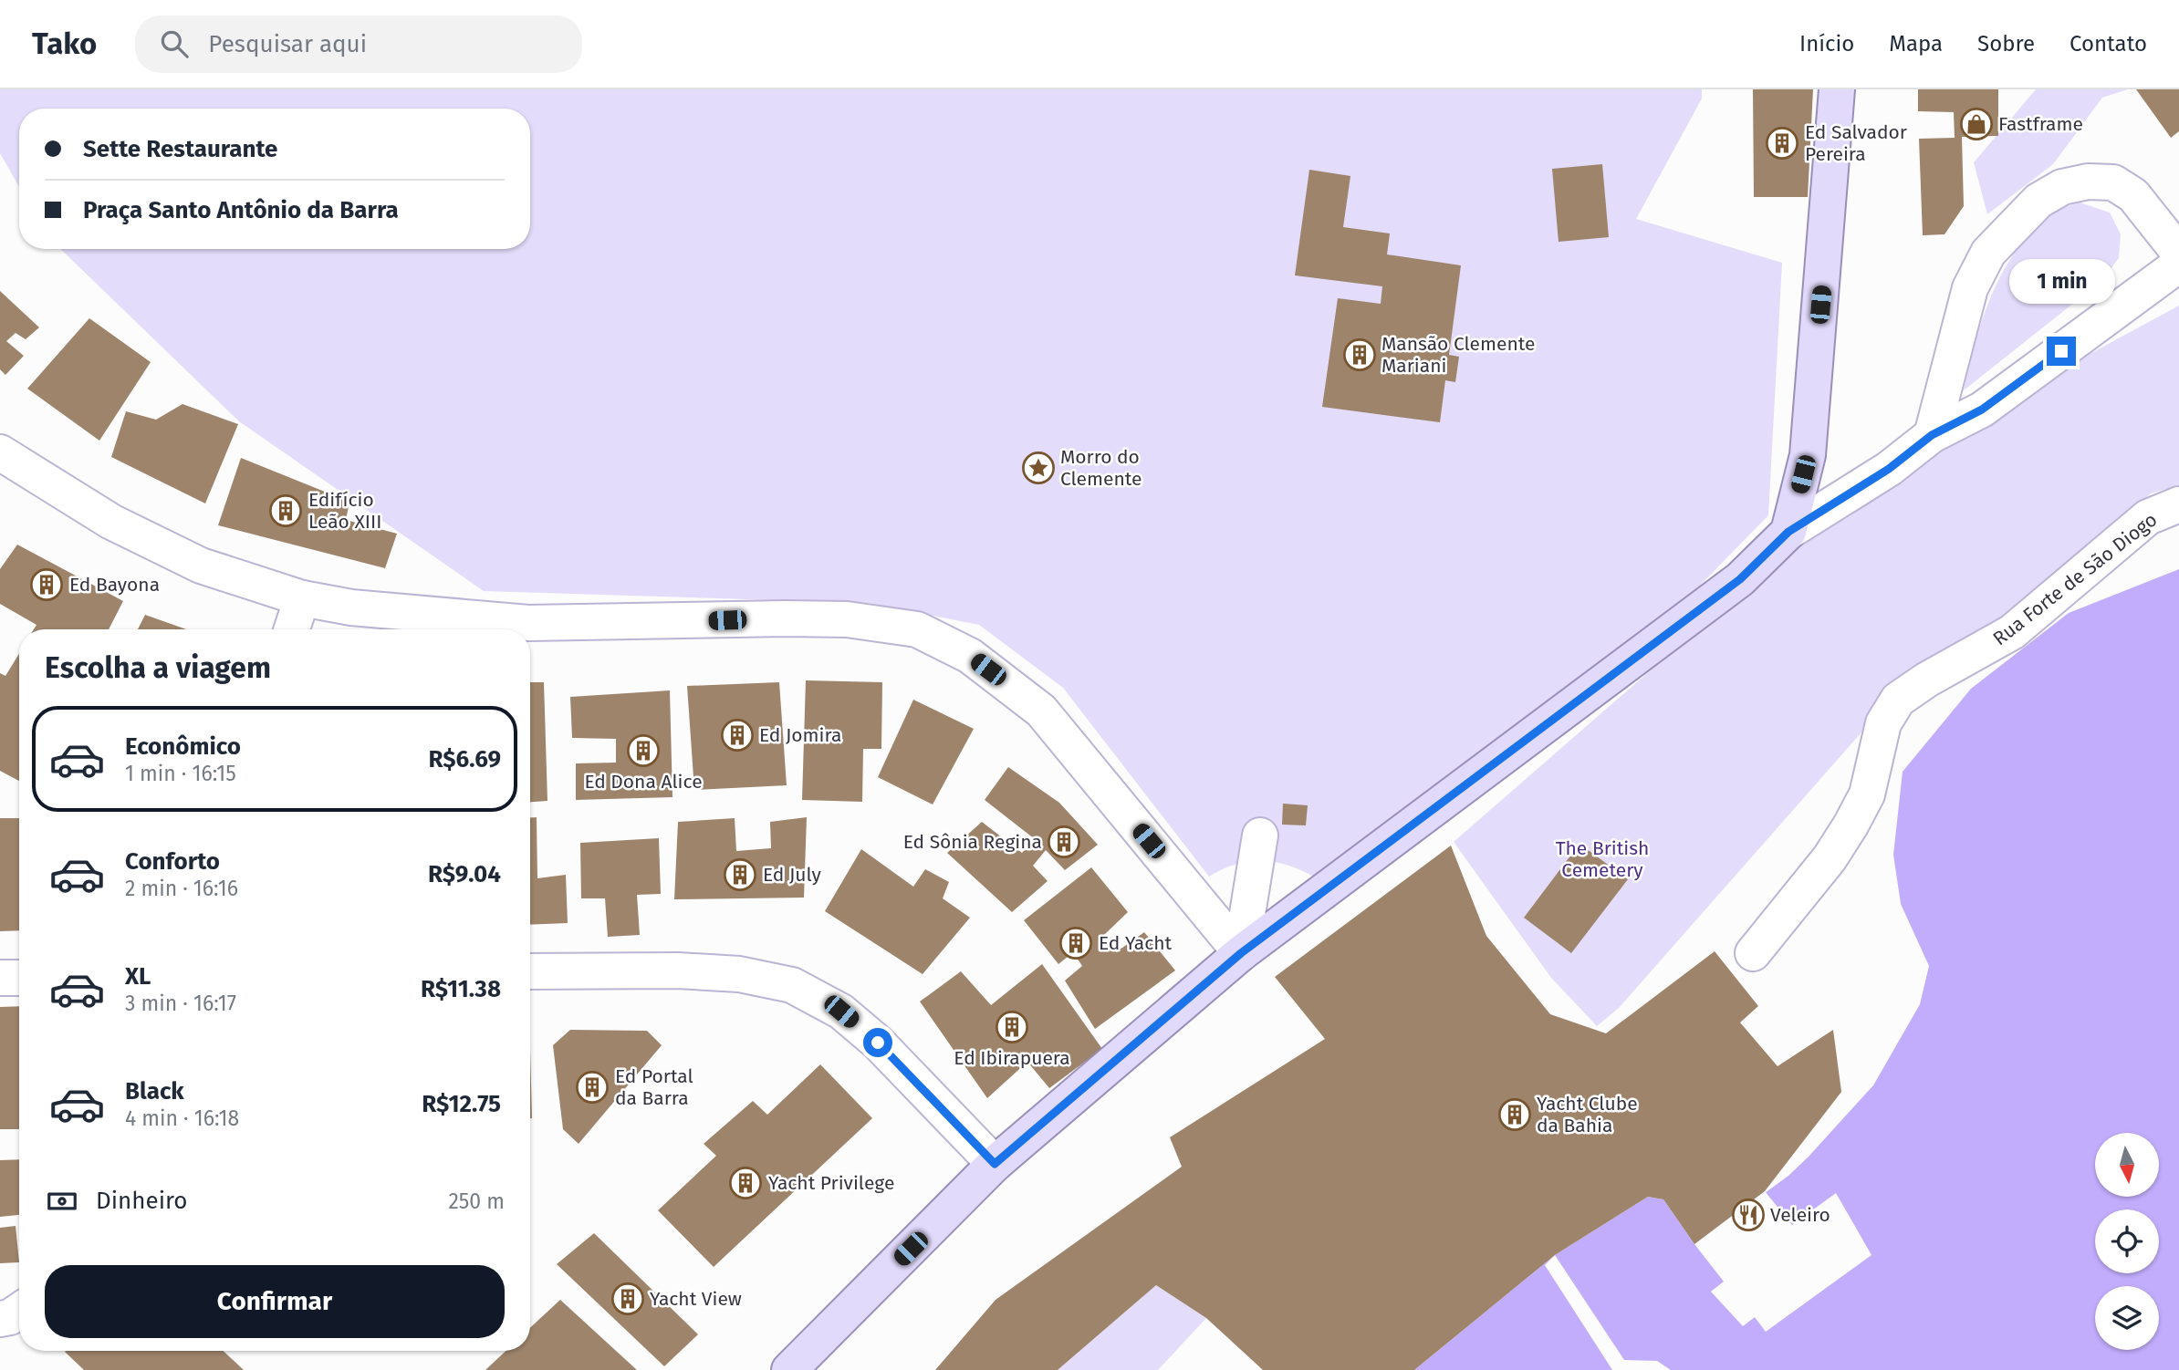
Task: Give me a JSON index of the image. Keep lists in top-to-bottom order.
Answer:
{
  "streets": {
    "street": ["Rua Forte de São Diogo"]
  },
  "parks": ["The British Cemetery"],
  "places": {
    "shop": ["Fastframe"],
    "building": [
      "Ed Salvador Pereira",
      "Mansão Clemente Mariani",
      "Edifício Leão XIII",
      "Ed Bayona",
      "Ed Jomira",
      "Ed Dona Alice",
      "Ed Sônia Regina",
      "Ed July",
      "Ed Yacht",
      "Ed Ibirapuera",
      "Ed Portal da Barra",
      "Yacht Clube da Bahia",
      "Yacht Privilege",
      "Yacht View"
    ],
    "place": ["Morro do Clemente"],
    "restaurant": ["Veleiro"]
  },
  "north": "bottom",
  "page": {
    "header": "Tako",
    "search": "Pesquisar aqui",
    "nav": [
      "Início",
      "Mapa",
      "Sobre",
      "Contato"
    ],
    "banner": ["Sette Restaurante", "Praça Santo Antônio da Barra"],
    "bubble": "1 min",
    "heading": "Escolha a viagem",
    "list": [
      {
        "name": "Econômico",
        "note": "1 min · 16:15",
        "value": "R$6.69"
      },
      {
        "name": "Conforto",
        "note": "2 min · 16:16",
        "value": "R$9.04"
      },
      {
        "name": "XL",
        "note": "3 min · 16:17",
        "value": "R$11.38"
      },
      {
        "name": "Black",
        "note": "4 min · 16:18",
        "value": "R$12.75"
      }
    ],
    "pay": ["Dinheiro", "250 m"],
    "buttons": "Confirmar"
  }
}
